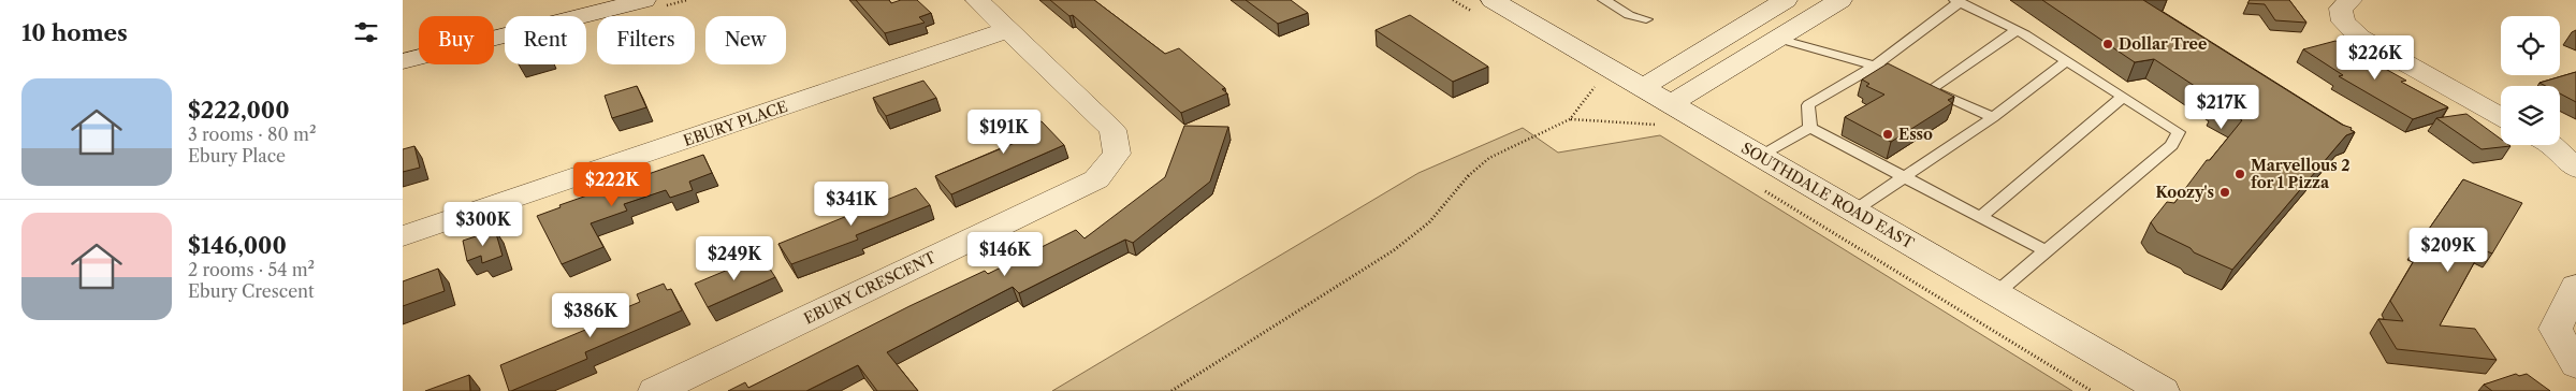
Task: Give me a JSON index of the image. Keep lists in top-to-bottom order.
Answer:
{
  "streets": {
    "street": ["EBURY PLACE", "SOUTHDALE ROAD EAST", "EBURY CRESCENT"]
  },
  "crossings": [
    ["EBURY PLACE", "EBURY CRESCENT"]
  ],
  "places": [
    "Dollar Tree",
    "Esso",
    "Marvellous 2 for 1 Pizza",
    "Koozy's"
  ],
  "page": {
    "heading": "10 homes",
    "chip": [
      "Buy",
      "Rent",
      "Filters",
      "New"
    ],
    "price": [
      "$226K",
      "$217K",
      "$191K",
      "$222K",
      "$341K",
      "$300K",
      "$209K",
      "$146K",
      "$249K",
      "$386K"
    ],
    "list": [
      {
        "name": "$222,000",
        "note": "3 rooms · 80 m² · Ebury Place"
      },
      {
        "name": "$146,000",
        "note": "2 rooms · 54 m² · Ebury Crescent"
      }
    ]
  }
}
